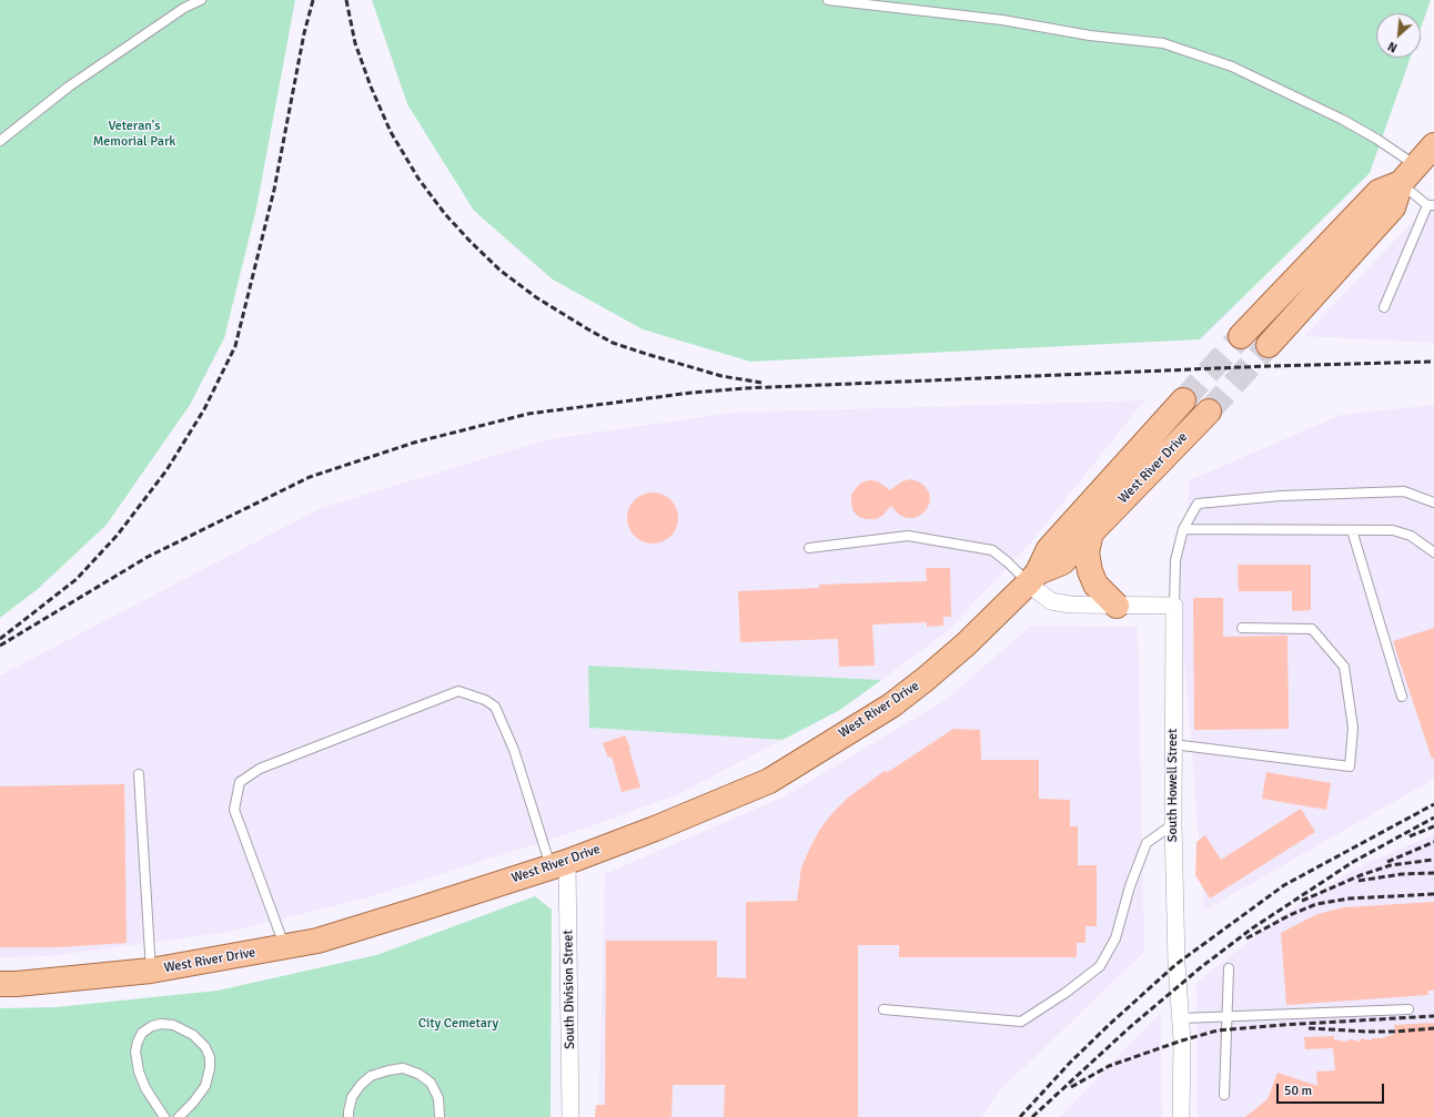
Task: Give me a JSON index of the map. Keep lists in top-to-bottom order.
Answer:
{
  "streets": {
    "main road": ["West River Drive"],
    "street": ["South Howell Street", "South Division Street"]
  },
  "crossings": [
    ["West River Drive", "South Division Street"]
  ],
  "parks": ["Veteran's Memorial Park", "City Cemetary"],
  "scale_bar": "50 m",
  "north": "bottom left"
}
